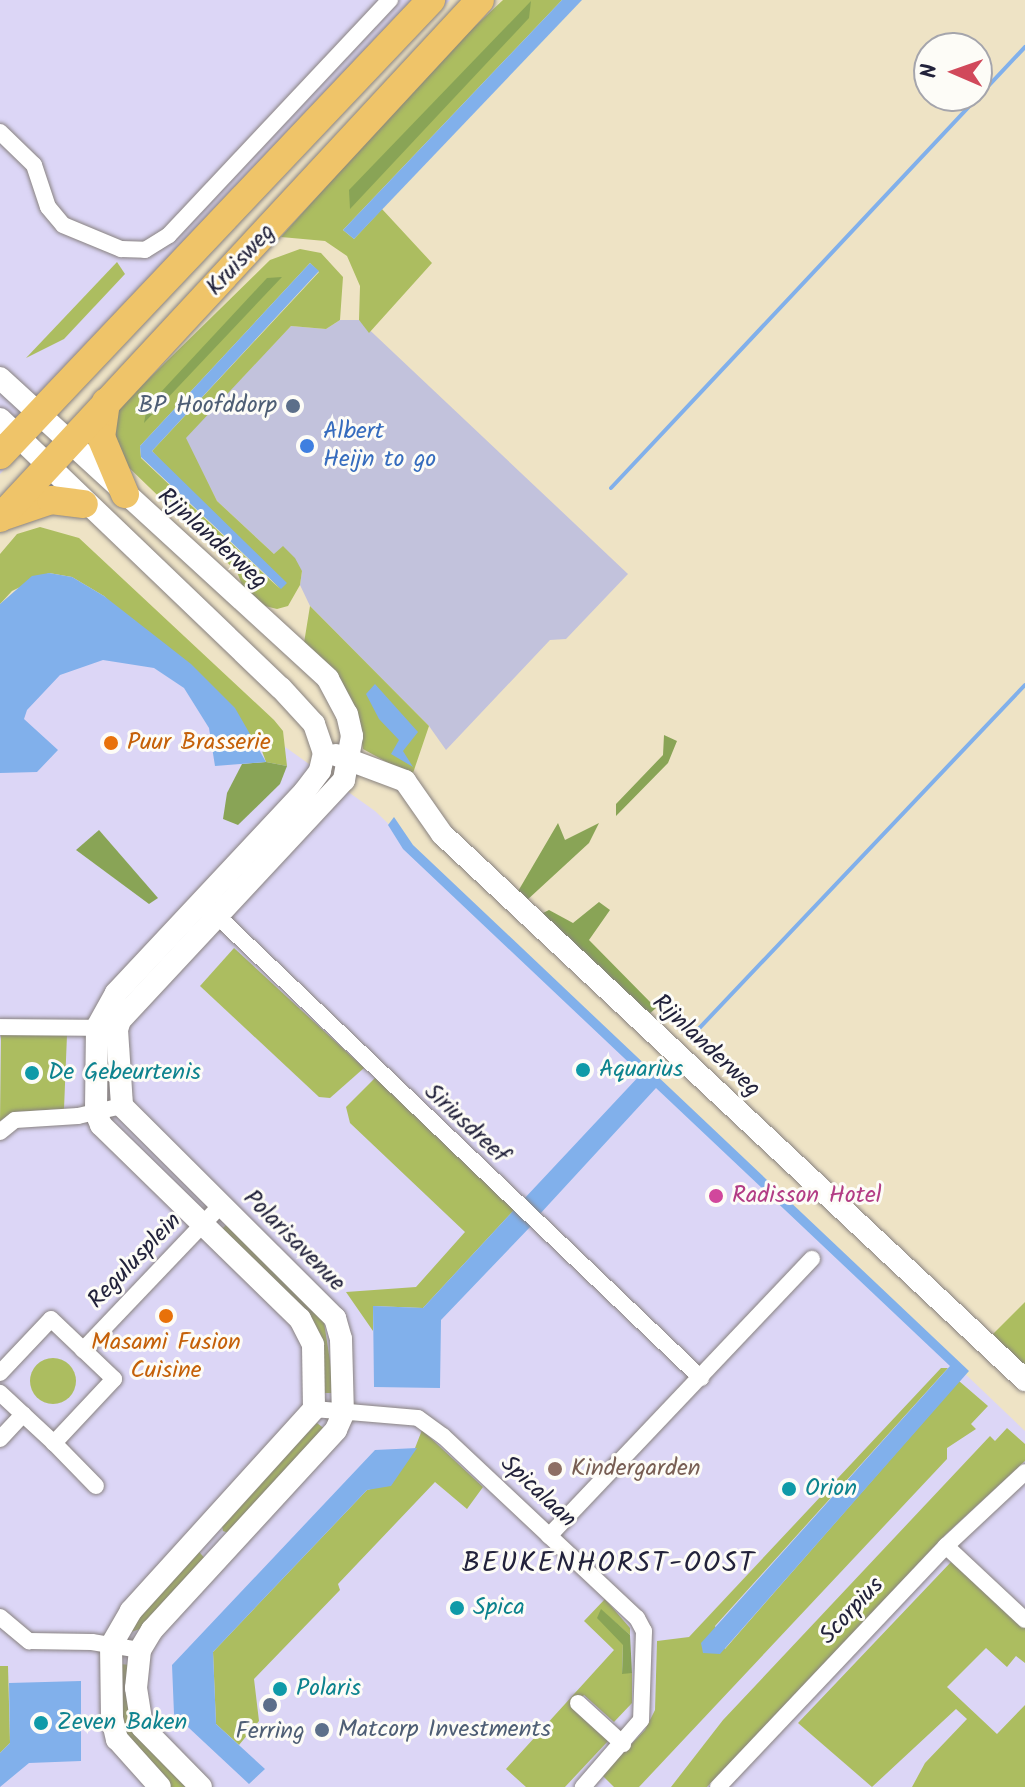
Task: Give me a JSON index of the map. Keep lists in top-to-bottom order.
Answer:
{
  "streets": {
    "highway": ["Kruisweg"],
    "street": [
      "Rijnlanderweg",
      "Siriusdreef",
      "Polarisavenue",
      "Regulusplein",
      "Spicalaan",
      "Scorpius"
    ]
  },
  "crossings": [
    ["Kruisweg", "Rijnlanderweg"],
    ["Polarisavenue", "Regulusplein"],
    ["Polarisavenue", "Spicalaan"]
  ],
  "districts": ["BEUKENHORST-OOST"],
  "places": [
    "BP Hoofddorp",
    "Albert Heijn to go",
    "Puur Brasserie",
    "Aquarius",
    "De Gebeurtenis",
    "Radisson Hotel",
    "Masami Fusion Cuisine",
    "Kindergarden",
    "Orion",
    "Spica",
    "Polaris",
    "Ferring",
    "Zeven Baken",
    "Matcorp Investments"
  ],
  "north": "left"
}
